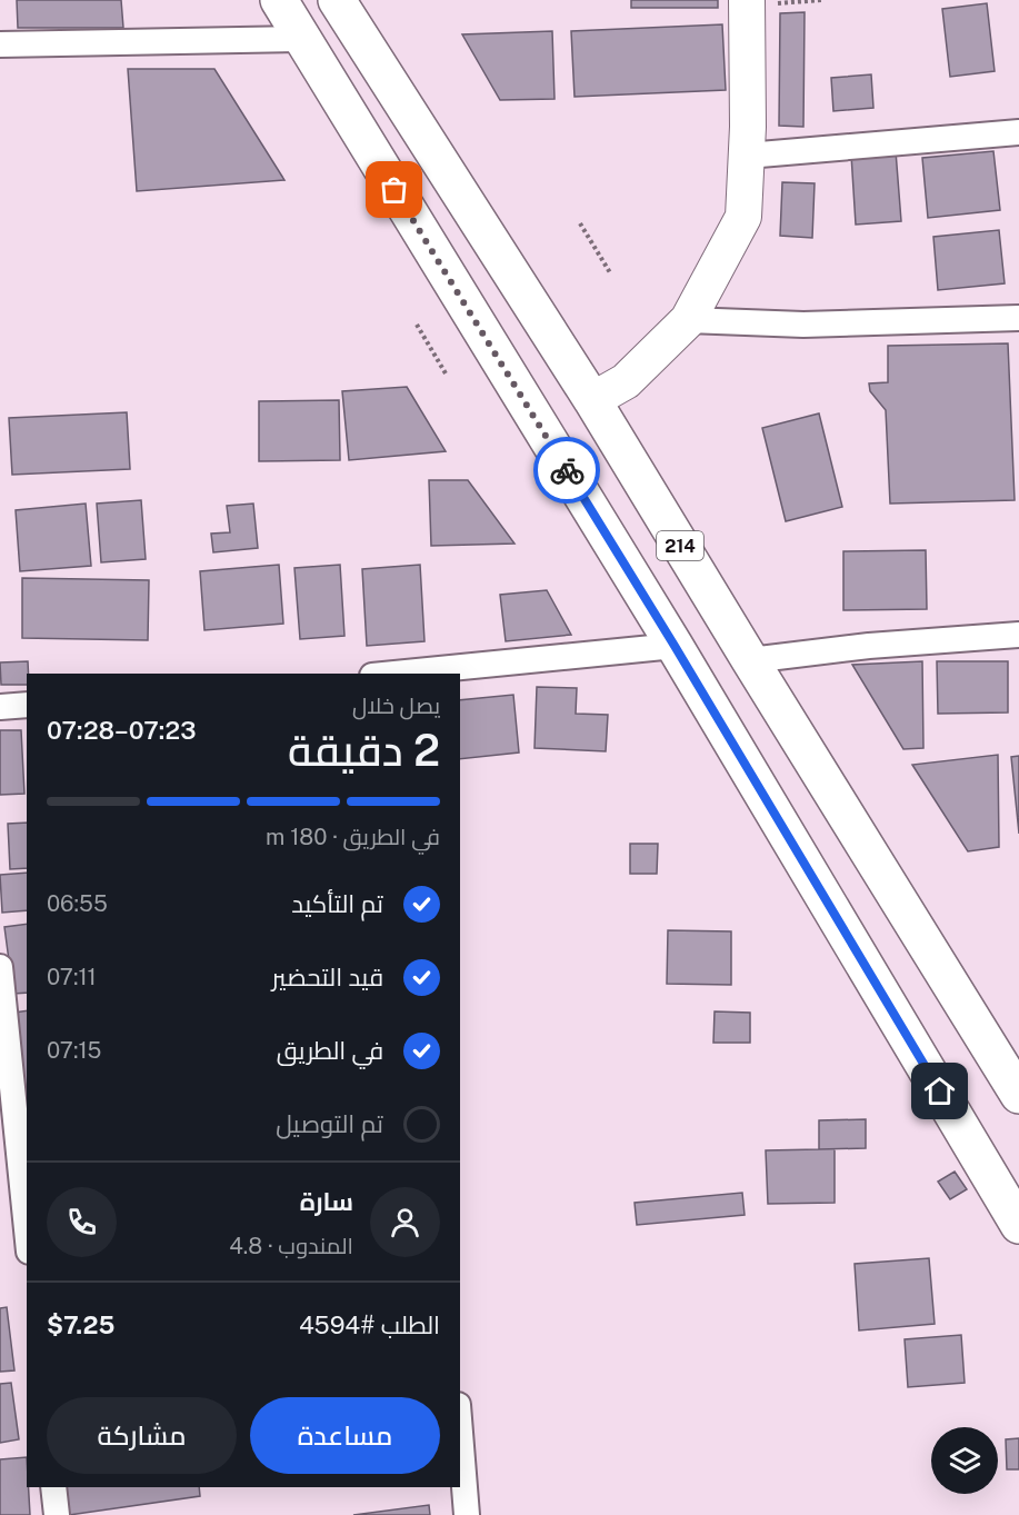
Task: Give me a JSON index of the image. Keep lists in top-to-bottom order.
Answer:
{
  "streets": {
    "highway": ["214"]
  },
  "page": {
    "heading": ["2 دقيقة", "يصل خلال", "07:23–07:28"],
    "panel": [
      "سارة",
      "المندوب · 4.8",
      "الطلب #4594",
      "$7.25"
    ],
    "bar": "في الطريق · 180 m",
    "list": [
      ["تم التأكيد", "06:55"],
      ["قيد التحضير", "07:11"],
      ["في الطريق", "07:15"],
      "تم التوصيل"
    ],
    "buttons": ["مساعدة", "مشاركة"]
  }
}
